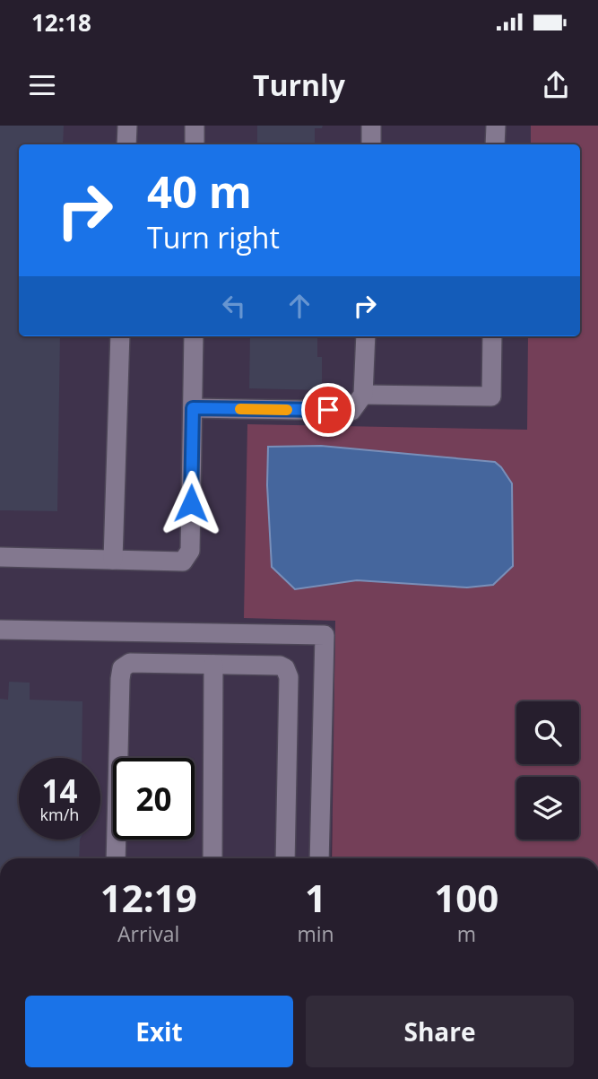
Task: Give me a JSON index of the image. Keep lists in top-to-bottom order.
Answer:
{
  "page": {
    "status": "12:18",
    "header": "Turnly",
    "turn": ["40 m", "Turn right"],
    "speed": "14 km/h",
    "limit": "20",
    "eta": [
      "12:19",
      "Arrival",
      "1",
      "min",
      "100",
      "m"
    ],
    "buttons": ["Exit", "Share"]
  }
}
